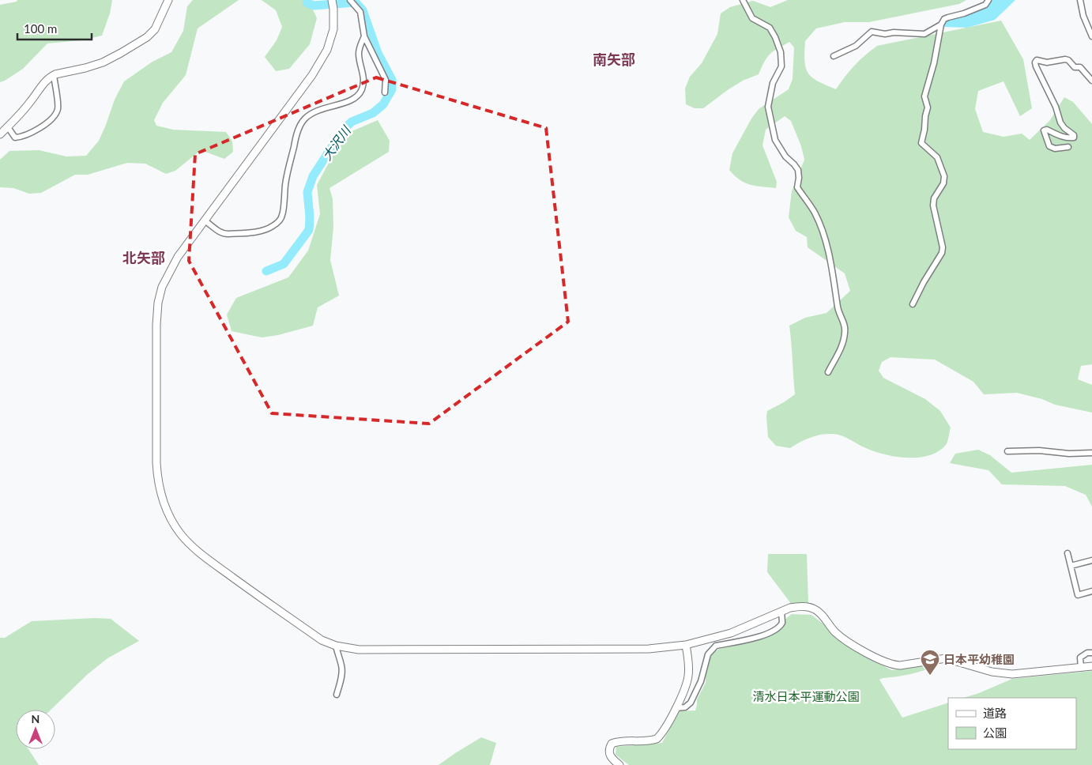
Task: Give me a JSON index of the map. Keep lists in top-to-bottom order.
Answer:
{
  "districts": ["南矢部", "北矢部"],
  "water": ["大沢川"],
  "parks": ["清水日本平運動公園"],
  "places": {
    "school or university": ["日本平幼稚園"]
  },
  "legend": ["道路", "公園"],
  "scale_bar": "100 m",
  "north": "top"
}
